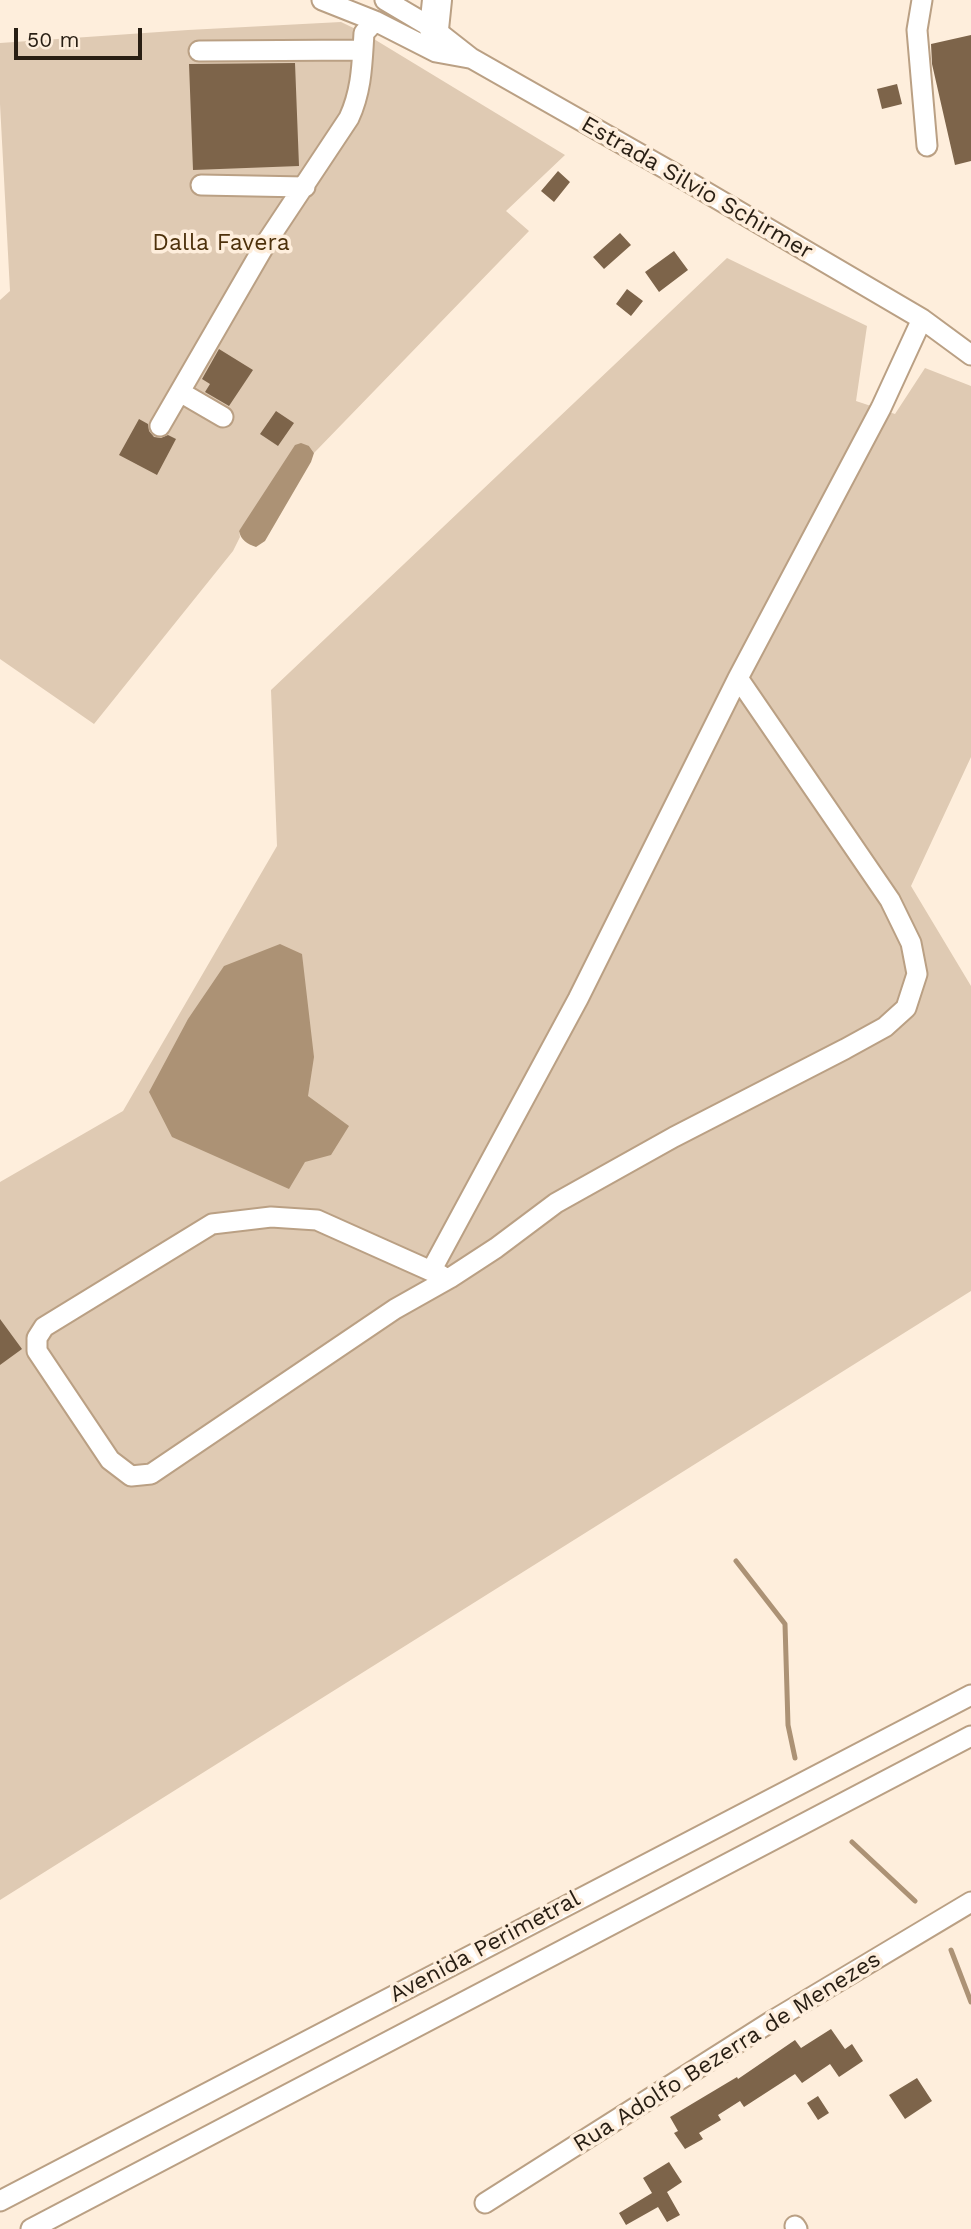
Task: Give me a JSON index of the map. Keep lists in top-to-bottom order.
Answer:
{
  "streets": {
    "street": ["Estrada Silvio Schirmer", "Avenida Perimetral", "Rua Adolfo Bezerra de Menezes"]
  },
  "parks": ["Dalla Favera"],
  "scale_bar": "50 m"
}
